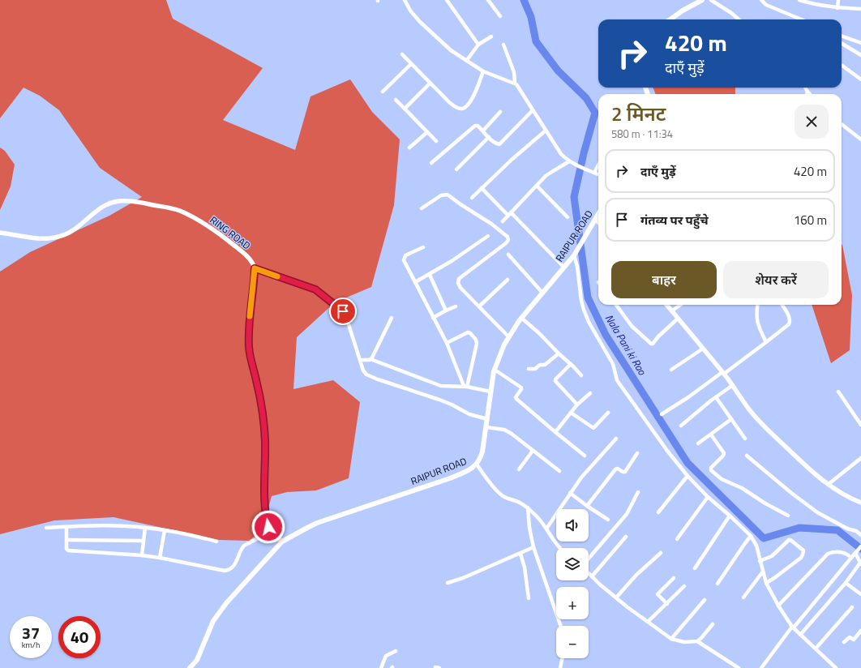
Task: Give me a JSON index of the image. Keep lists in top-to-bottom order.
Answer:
{
  "streets": {
    "main road": ["RAIPUR ROAD"],
    "street": ["RING ROAD"]
  },
  "water": ["Nala Pani ki Rao"],
  "page": {
    "turn": ["420 m", "दाएँ मुड़ें"],
    "heading": ["2 मिनट", "580 m · 11:34"],
    "list": [
      {
        "name": "दाएँ मुड़ें",
        "value": "420 m"
      },
      {
        "name": "गंतव्य पर पहुँचे",
        "value": "160 m"
      }
    ],
    "buttons": ["बाहर", "शेयर करें"],
    "map_buttons": ["+", "−"],
    "speed": "37 km/h",
    "limit": "40"
  }
}
